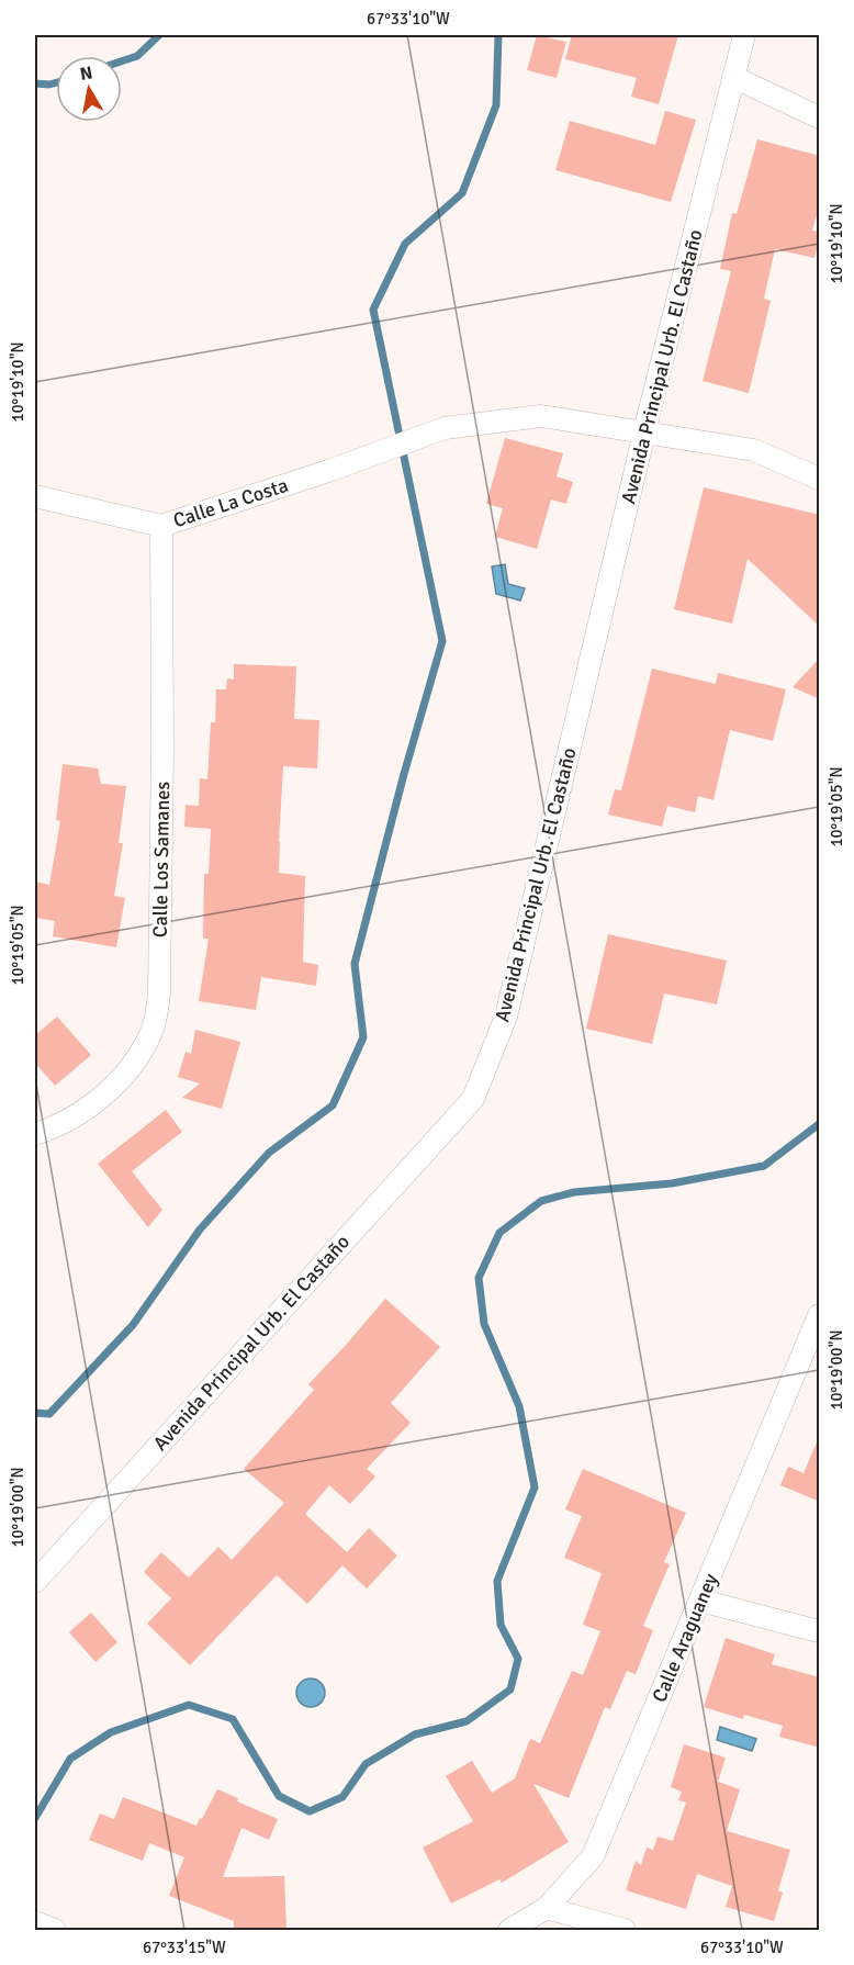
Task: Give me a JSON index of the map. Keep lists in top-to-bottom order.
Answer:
{
  "streets": {
    "street": [
      "Avenida Principal Urb. El Castaño",
      "Calle La Costa",
      "Calle Los Samanes",
      "Calle Araguaney"
    ]
  },
  "crossings": [
    ["Avenida Principal Urb. El Castaño", "Calle La Costa"],
    ["Calle La Costa", "Calle Los Samanes"]
  ],
  "north": "top",
  "coordinates": [
    "67°33'10\"W",
    "10°19'10\"N",
    "10°19'05\"N",
    "10°19'00\"N",
    "67°33'15\"W"
  ]
}
